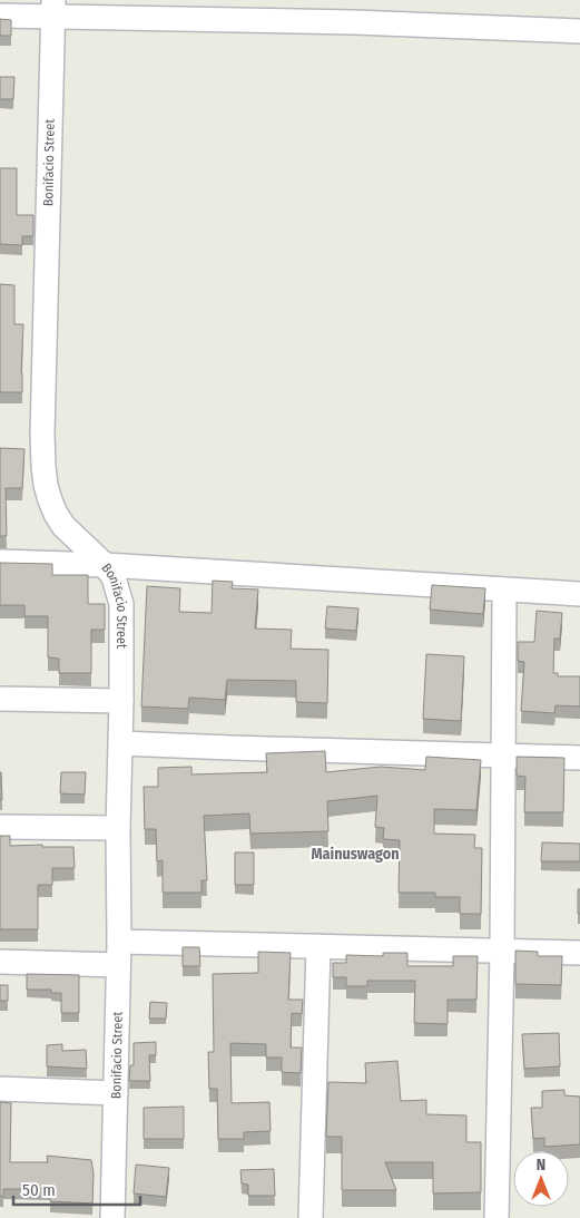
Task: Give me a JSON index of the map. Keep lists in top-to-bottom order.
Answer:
{
  "streets": {
    "street": ["Bonifacio Street"]
  },
  "districts": ["Mainuswagon"],
  "scale_bar": "50 m",
  "north": "top"
}
